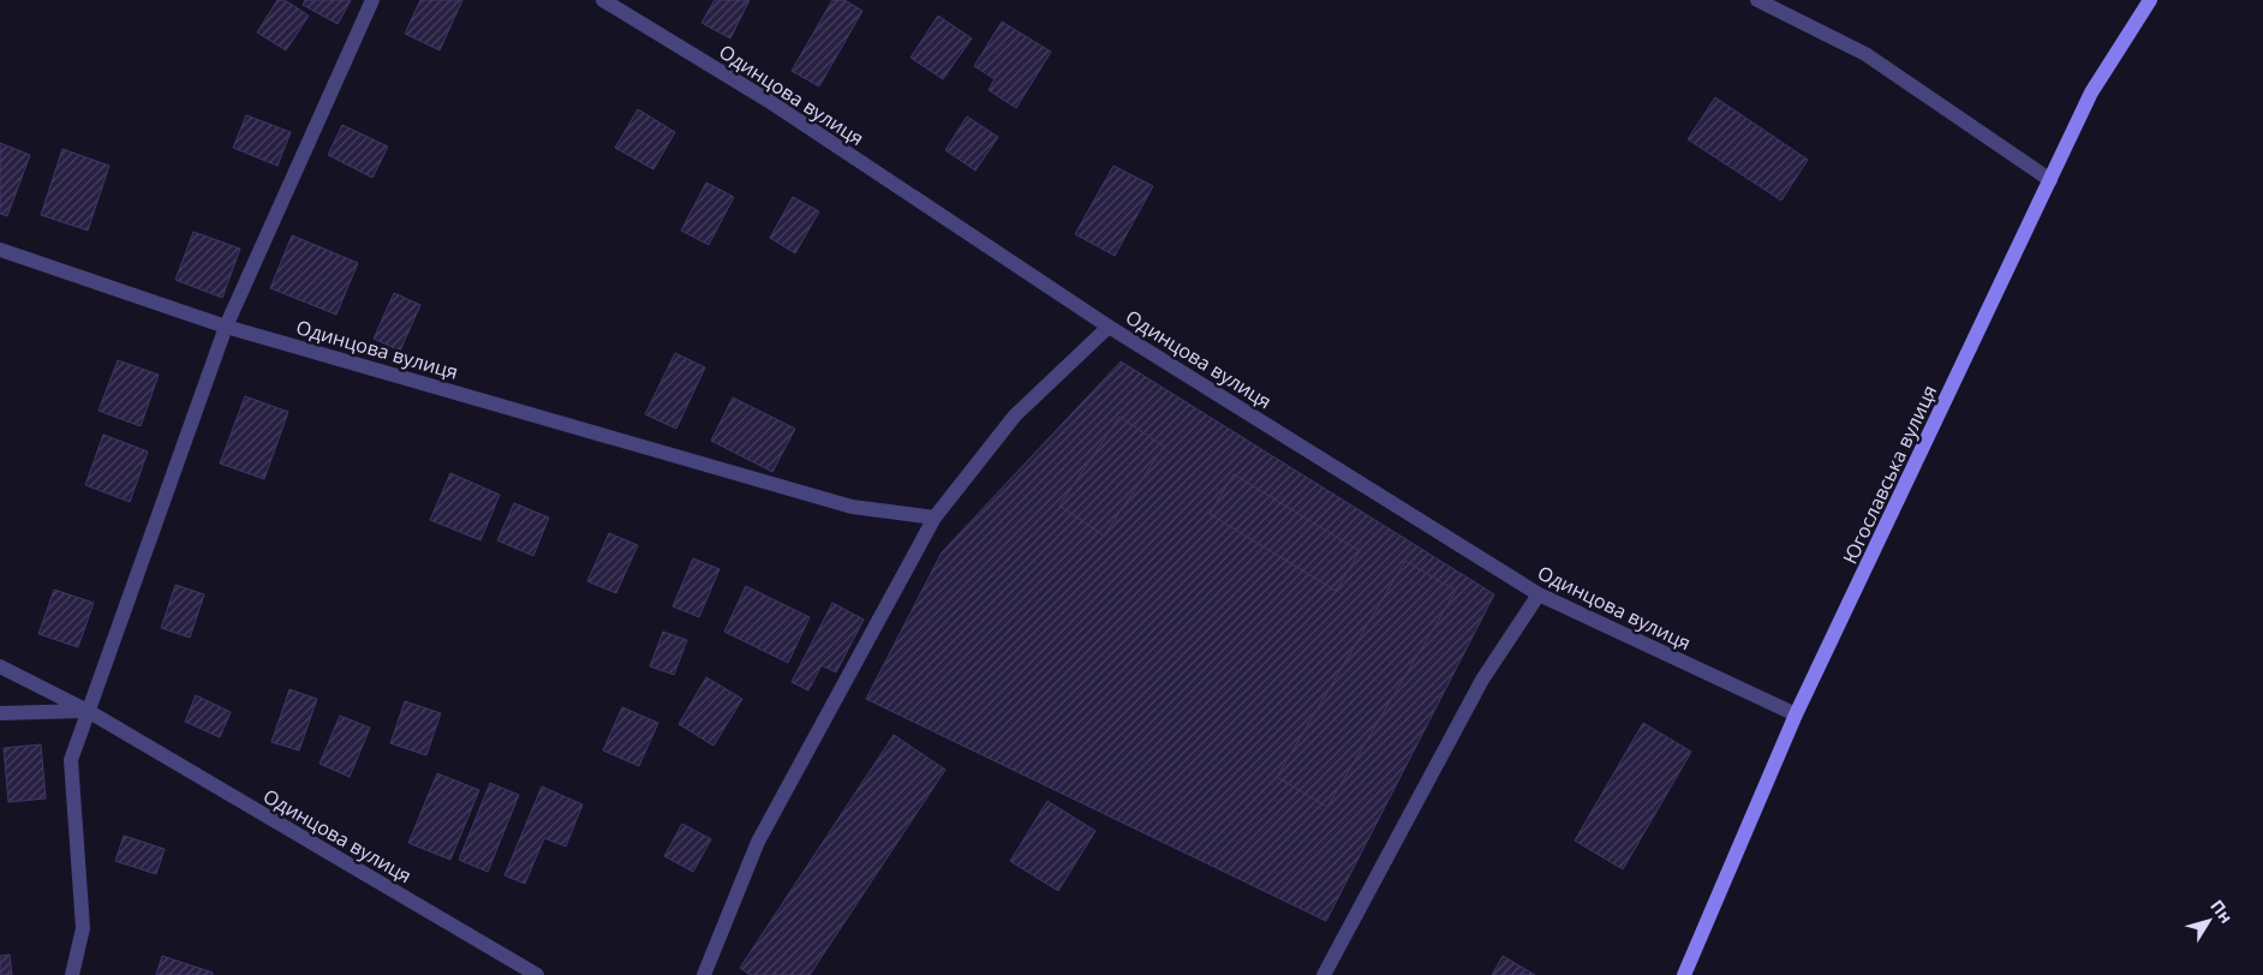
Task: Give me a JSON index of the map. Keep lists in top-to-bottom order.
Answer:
{
  "streets": {
    "main road": ["Югославська вулиця"],
    "street": ["Одинцова вулиця"]
  },
  "crossings": [
    ["Одинцова вулиця", "Югославська вулиця"]
  ],
  "north": "top right"
}
